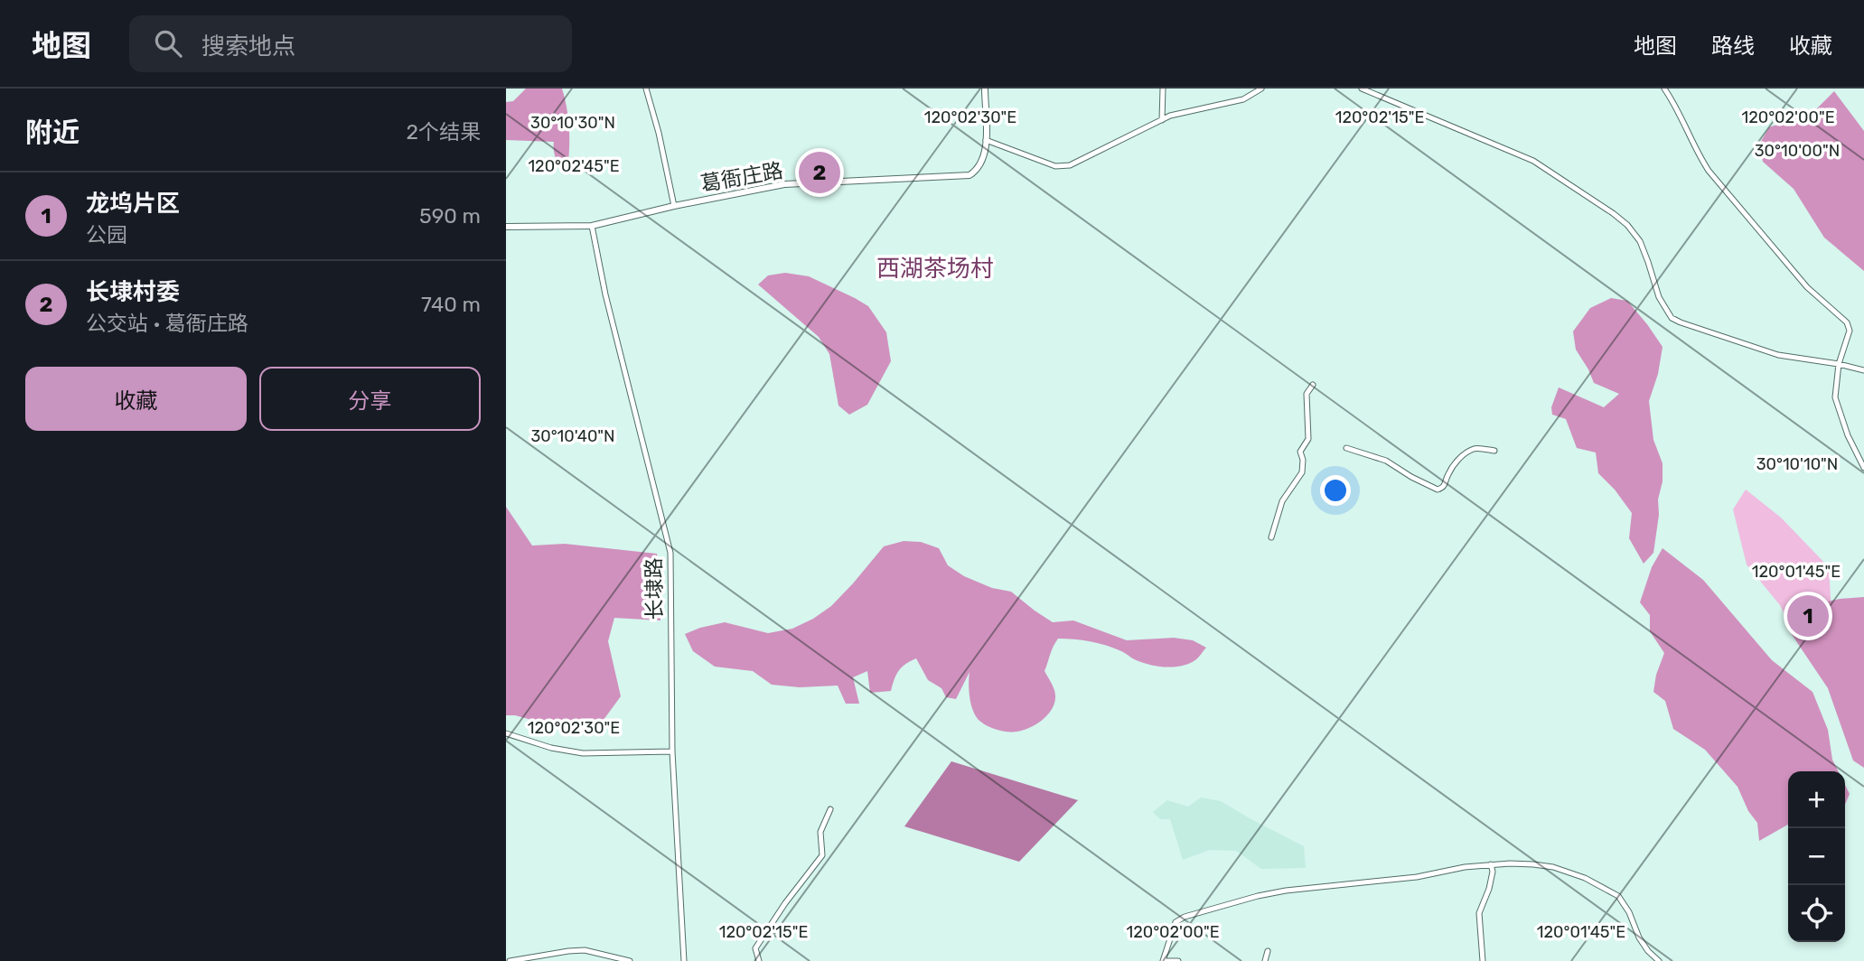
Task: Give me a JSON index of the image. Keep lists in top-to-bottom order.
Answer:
{
  "streets": {
    "street": ["葛衙庄路", "长埭路"]
  },
  "crossings": [
    ["葛衙庄路", "长埭路"]
  ],
  "districts": ["西湖茶场村"],
  "page": {
    "header": "地图",
    "search": "搜索地点",
    "nav": ["地图", "路线", "收藏"],
    "heading": ["附近", "2个结果"],
    "pins": ["2", "1"],
    "list": [
      {
        "mark": "1",
        "name": "龙坞片区",
        "note": "公园",
        "value": "590 m"
      },
      {
        "mark": "2",
        "name": "长埭村委",
        "note": "公交站 · 葛衙庄路",
        "value": "740 m"
      }
    ],
    "buttons": ["收藏", "分享"],
    "map_buttons": ["+", "−"]
  },
  "coordinates": [
    "120°02'30\"E",
    "120°02'15\"E",
    "120°02'00\"E",
    "30°10'30\"N",
    "30°10'00\"N",
    "120°02'45\"E",
    "30°10'40\"N",
    "30°10'10\"N",
    "120°01'45\"E"
  ]
}
